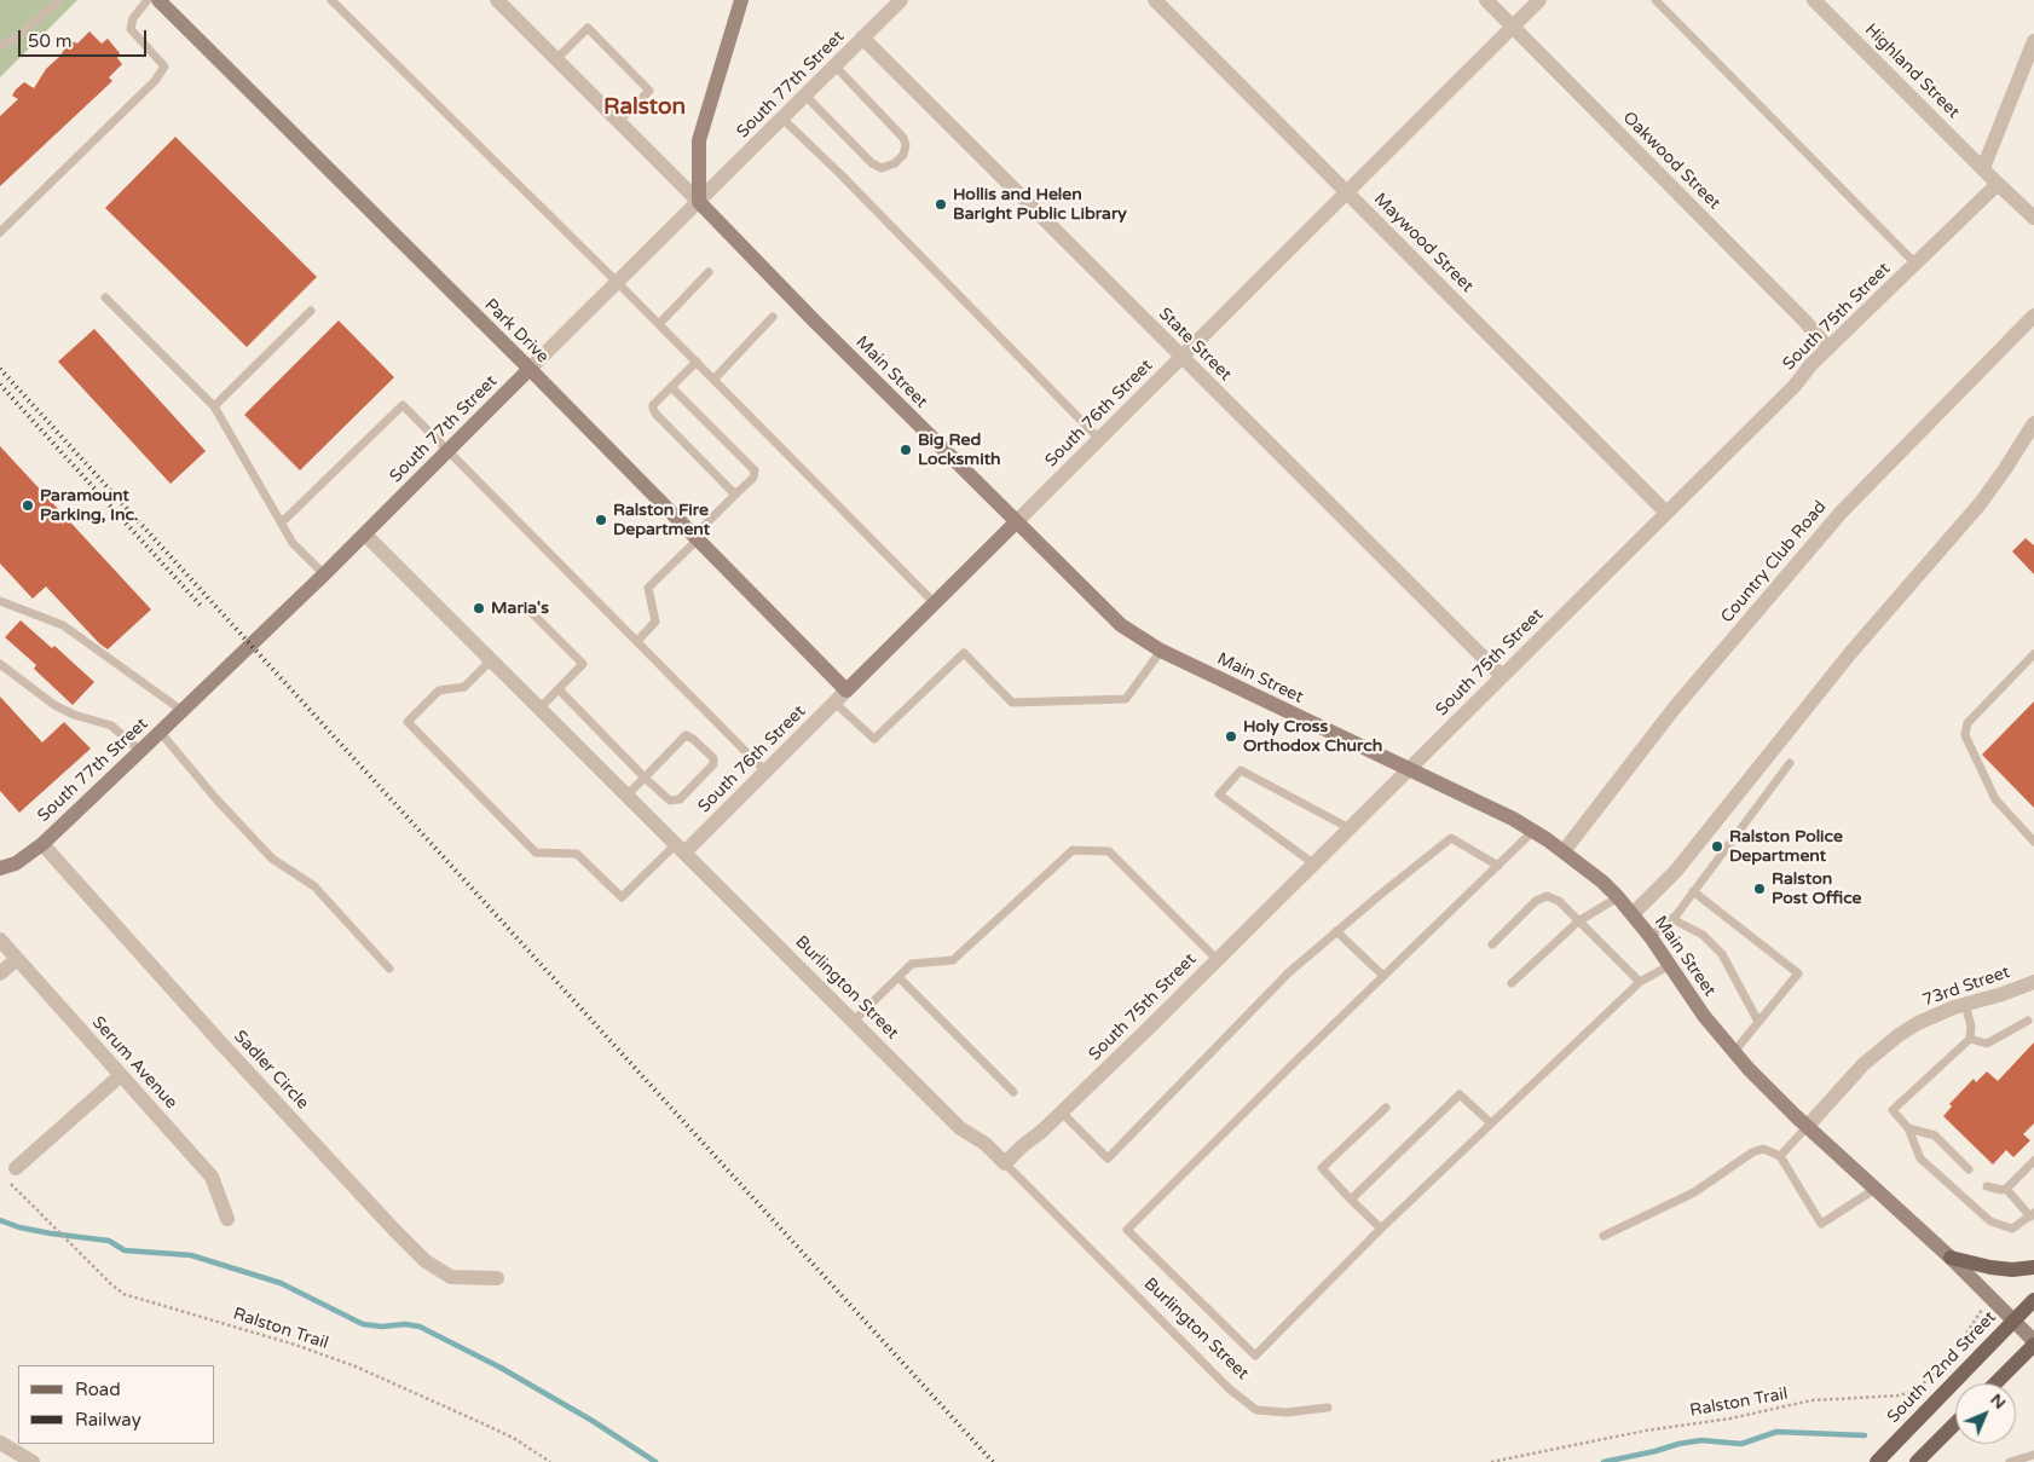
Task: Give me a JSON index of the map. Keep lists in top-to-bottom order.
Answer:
{
  "streets": {
    "main road": [
      "South 77th Street",
      "Park Drive",
      "Main Street",
      "South 76th Street",
      "South 72nd Street"
    ],
    "street": [
      "Highland Street",
      "Oakwood Street",
      "Maywood Street",
      "South 75th Street",
      "State Street",
      "Country Club Road",
      "73rd Street",
      "Burlington Street",
      "Serum Avenue",
      "Sadler Circle"
    ],
    "path": ["Ralston Trail"]
  },
  "crossings": [
    ["South 77th Street", "Park Drive"],
    ["South 77th Street", "State Street"],
    ["South 77th Street", "Main Street"],
    ["South 77th Street", "Burlington Street"],
    ["South 77th Street", "Sadler Circle"],
    ["Oakwood Street", "South 75th Street"],
    ["Oakwood Street", "South 76th Street"],
    ["Maywood Street", "South 75th Street"],
    ["Maywood Street", "South 76th Street"],
    ["South 75th Street", "State Street"],
    ["South 75th Street", "Main Street"],
    ["South 75th Street", "Burlington Street"],
    ["Park Drive", "South 76th Street"],
    ["State Street", "South 76th Street"],
    ["Main Street", "South 76th Street"],
    ["Main Street", "Country Club Road"],
    ["Main Street", "73rd Street"],
    ["Main Street", "South 72nd Street"],
    ["South 76th Street", "Burlington Street"]
  ],
  "districts": ["Ralston"],
  "places": [
    "Hollis and Helen Baright Public Library",
    "Big Red Locksmith",
    "Paramount Parking, Inc.",
    "Ralston Fire Department",
    "Maria's",
    "Holy Cross Orthodox Church",
    "Ralston Police Department",
    "Ralston Post Office"
  ],
  "legend": ["Road", "Railway"],
  "scale_bar": "50 m",
  "north": "top right"
}
